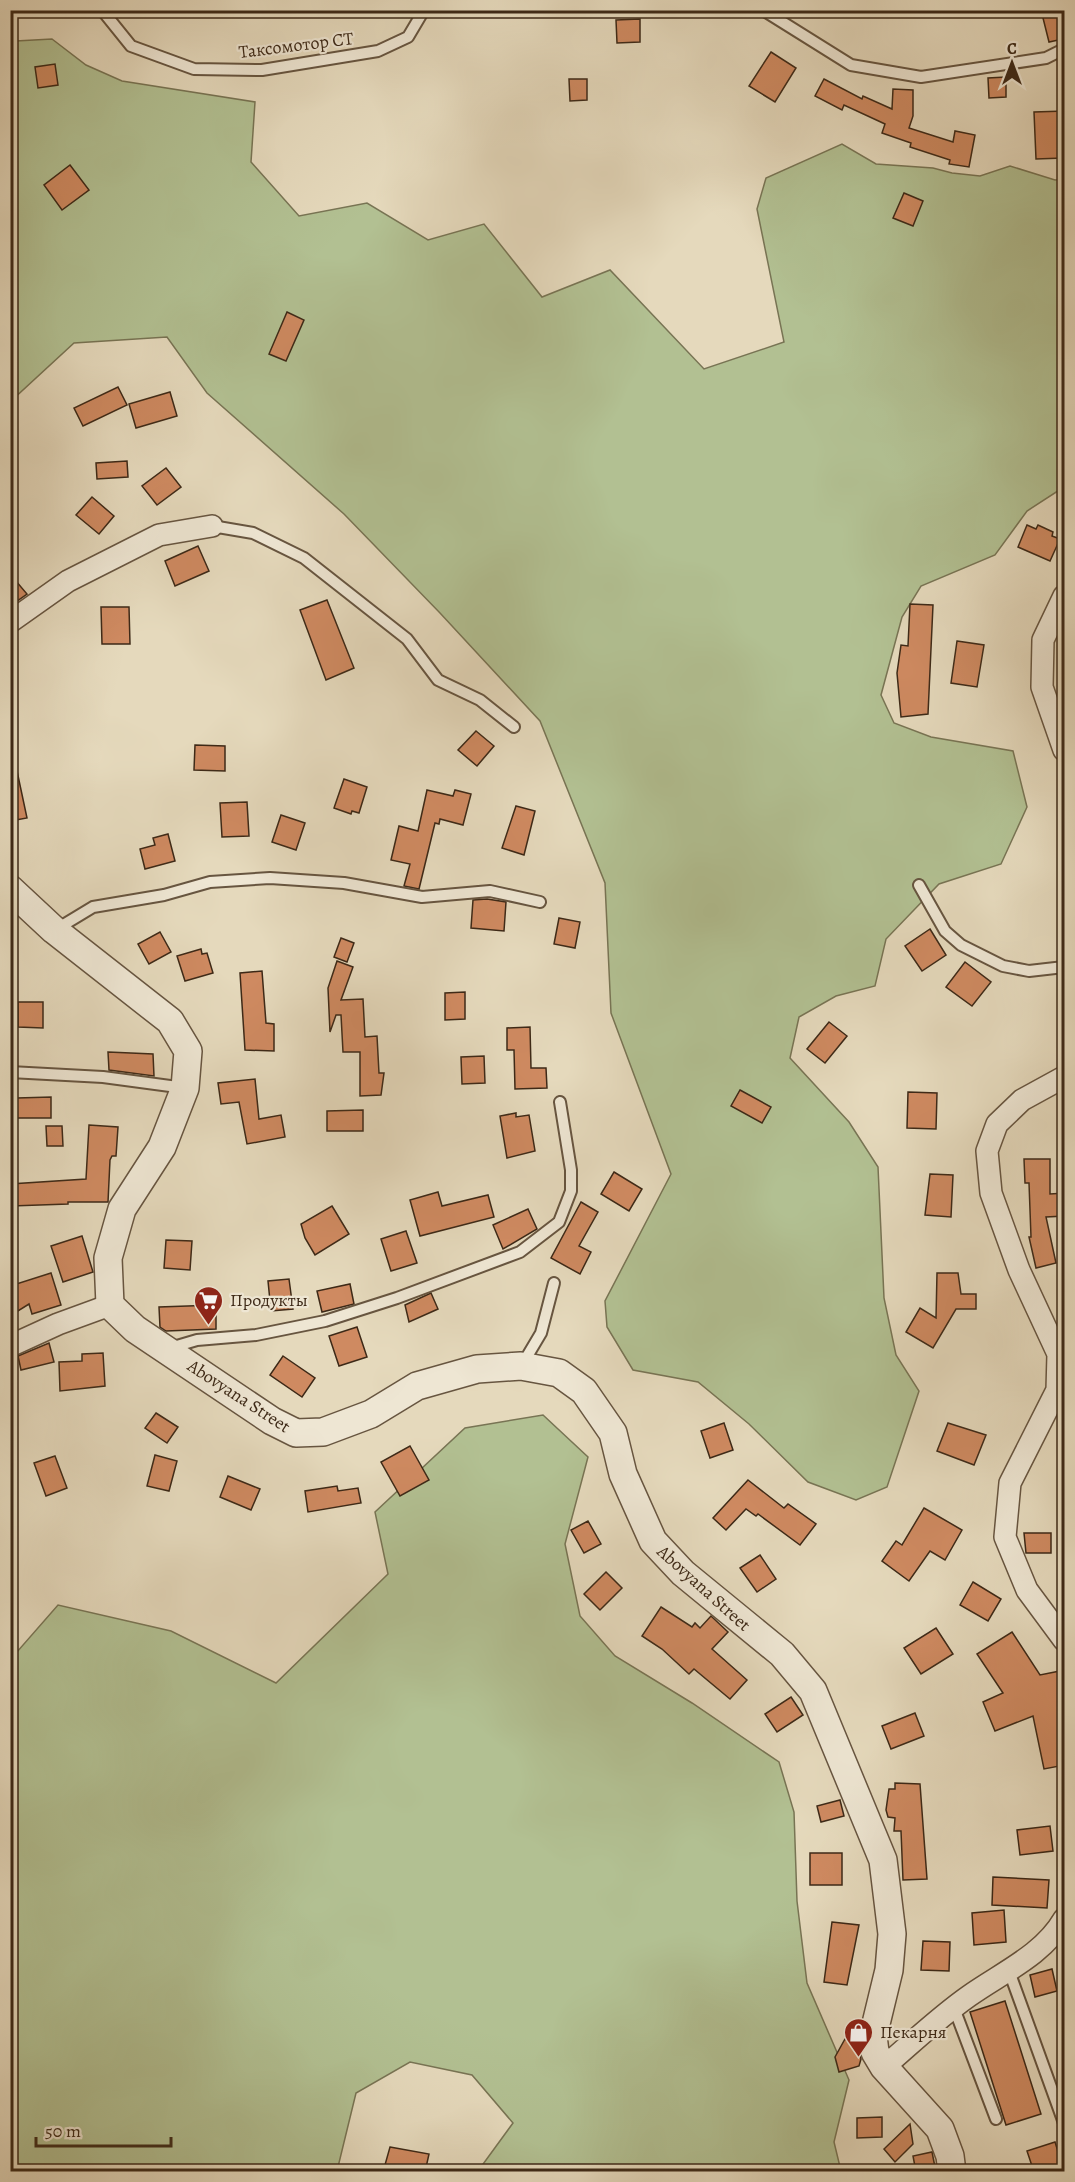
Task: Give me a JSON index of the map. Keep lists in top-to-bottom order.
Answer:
{
  "streets": {
    "street": ["Abovyana Street"],
    "lane": ["Таксомотор СТ"]
  },
  "places": {
    "supermarket": ["Продукты"],
    "shop": ["Пекарня"]
  },
  "scale_bar": "50 m",
  "north": "top"
}
